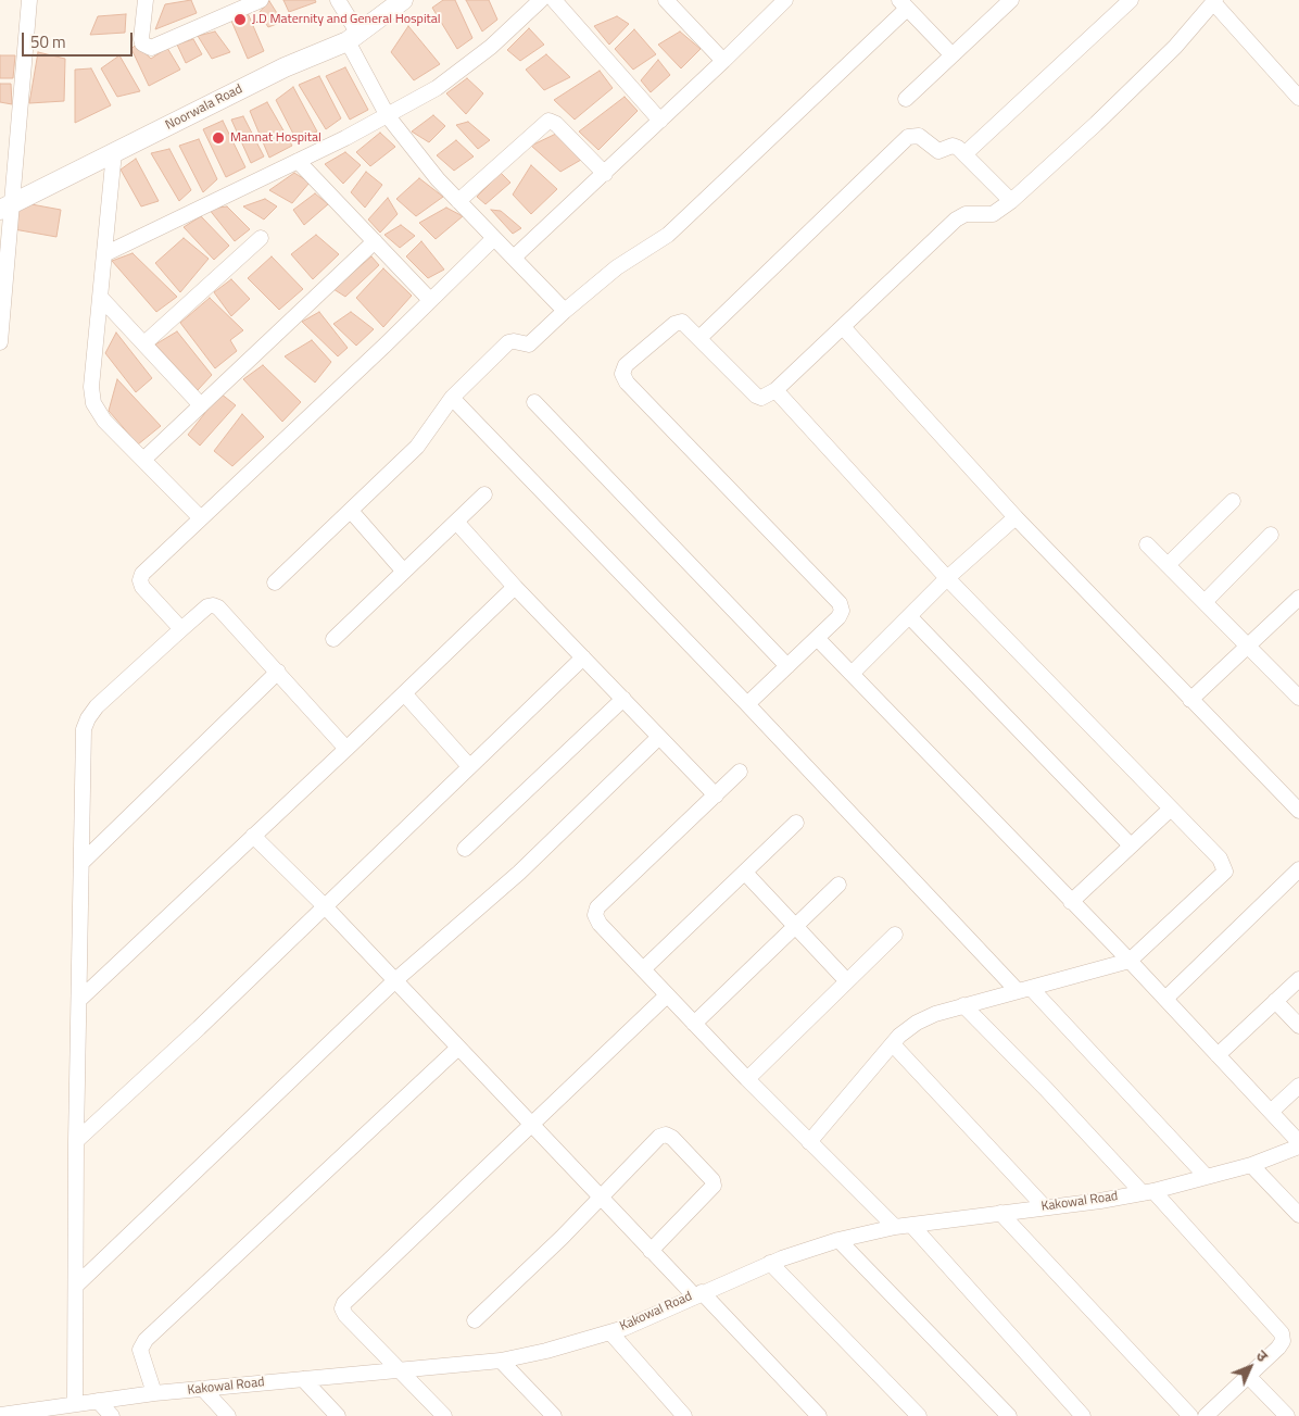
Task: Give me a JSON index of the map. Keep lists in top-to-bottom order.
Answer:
{
  "streets": {
    "street": ["Noorwala Road", "Kakowal Road"]
  },
  "places": ["J.D Maternity and General Hospital", "Mannat Hospital"],
  "scale_bar": "50 m",
  "north": "top right"
}
